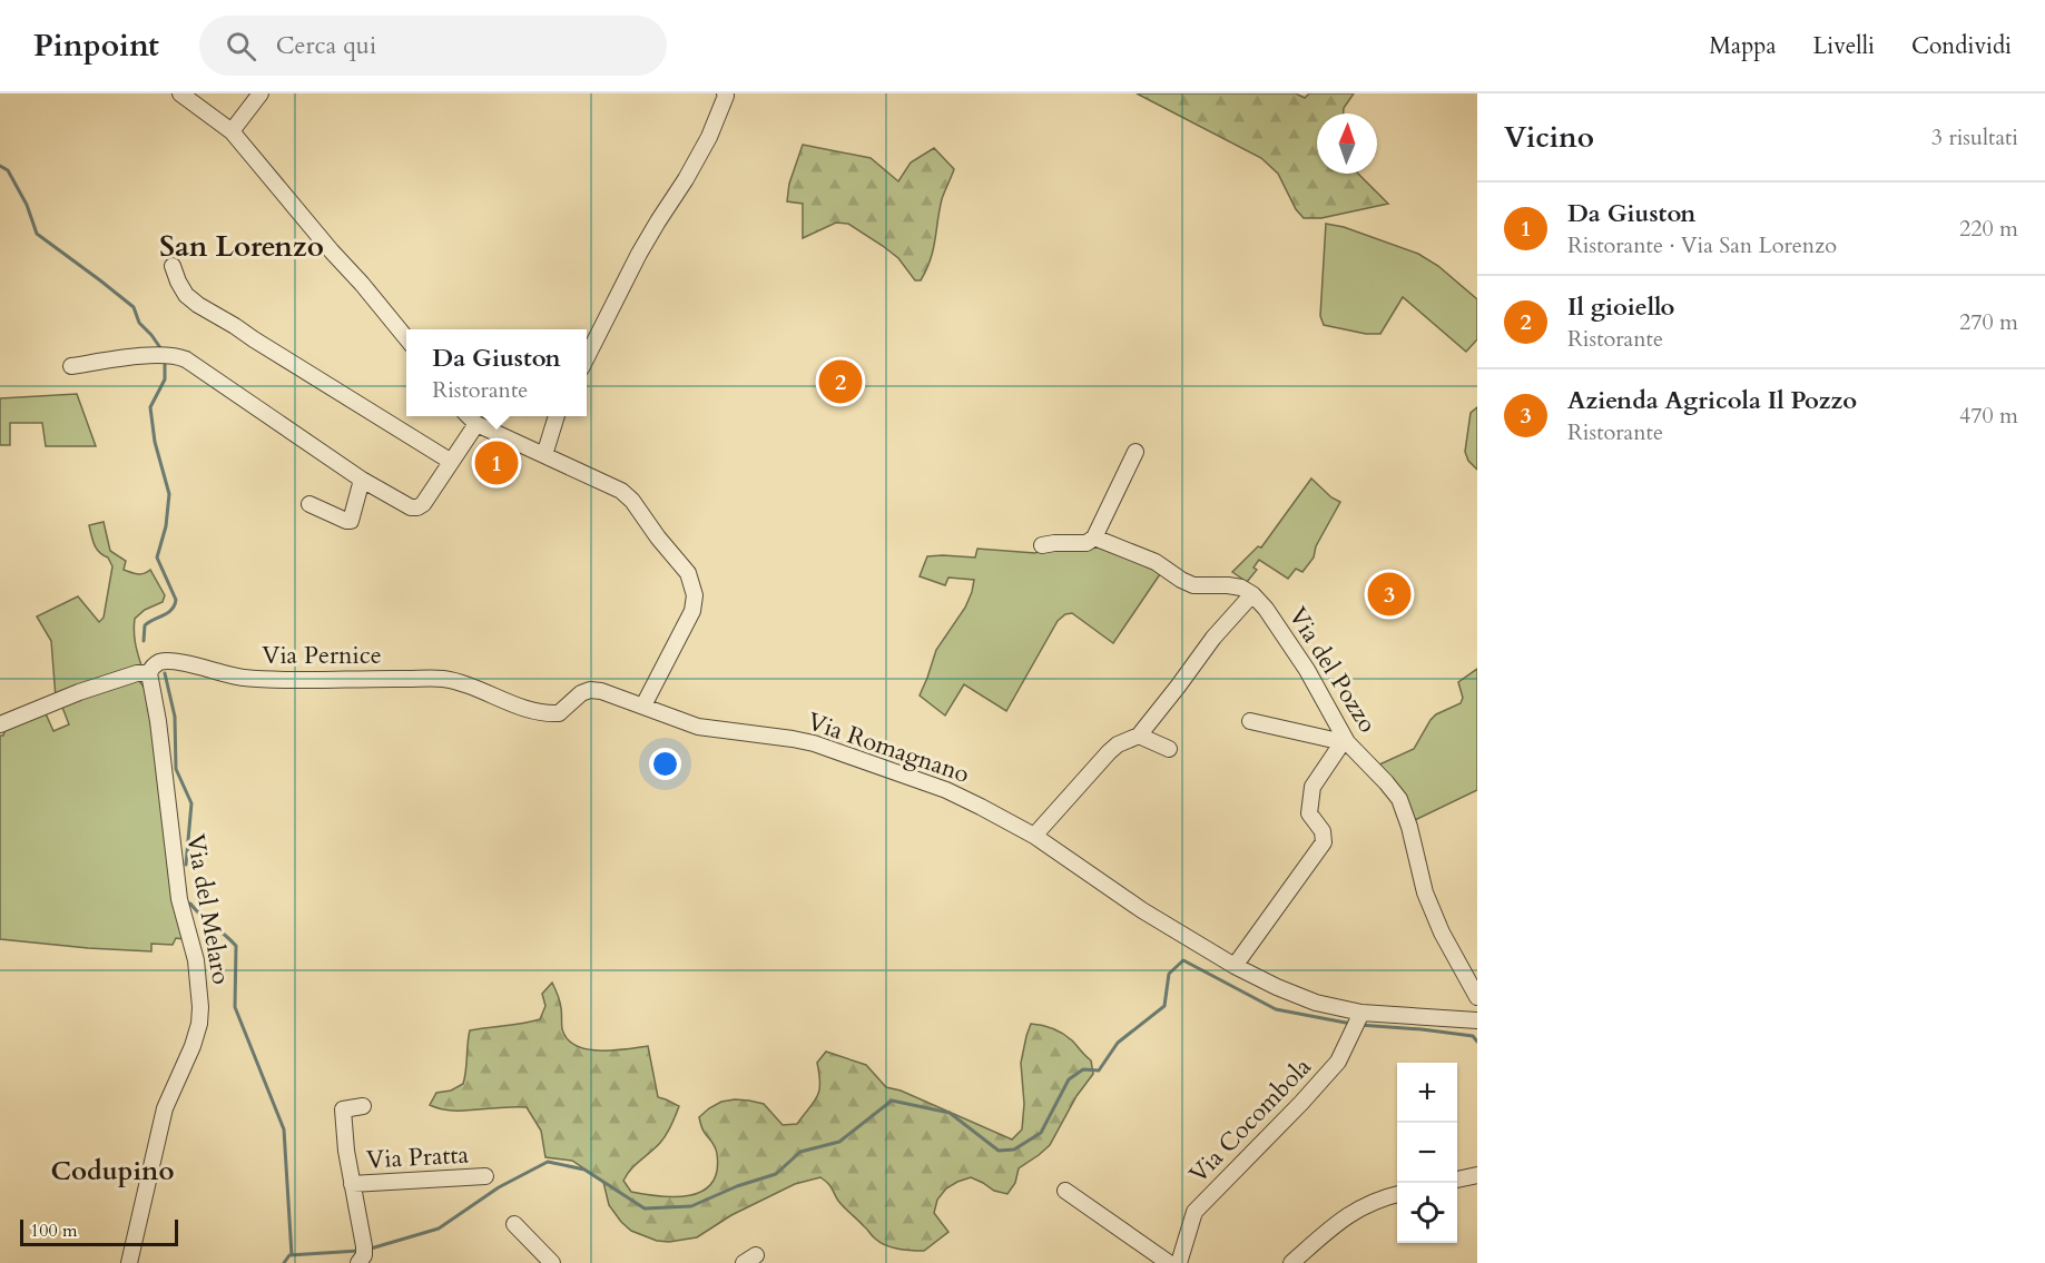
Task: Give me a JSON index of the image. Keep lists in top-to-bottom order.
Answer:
{
  "streets": {
    "street": [
      "Via Pernice",
      "Via del Pozzo",
      "Via Romagnano",
      "Via del Melaro",
      "Via Cocombola",
      "Via Pratta"
    ]
  },
  "crossings": [
    ["Via Pernice", "Via Romagnano"],
    ["Via Pernice", "Via del Melaro"],
    ["Via Romagnano", "Via Cocombola"]
  ],
  "districts": ["San Lorenzo", "Codupino"],
  "scale_bar": "100 m",
  "north": "top",
  "page": {
    "header": "Pinpoint",
    "search": "Cerca qui",
    "nav": ["Mappa", "Livelli", "Condividi"],
    "heading": ["Vicino", "3 risultati"],
    "list": [
      {
        "mark": "1",
        "name": "Da Giuston",
        "note": "Ristorante · Via San Lorenzo",
        "value": "220 m"
      },
      {
        "mark": "2",
        "name": "Il gioiello",
        "note": "Ristorante",
        "value": "270 m"
      },
      {
        "mark": "3",
        "name": "Azienda Agricola Il Pozzo",
        "note": "Ristorante",
        "value": "470 m"
      }
    ],
    "popup": ["Da Giuston", "Ristorante"],
    "pins": ["2", "1", "3"],
    "map_buttons": ["+", "−"],
    "scale": "100 m"
  }
}
